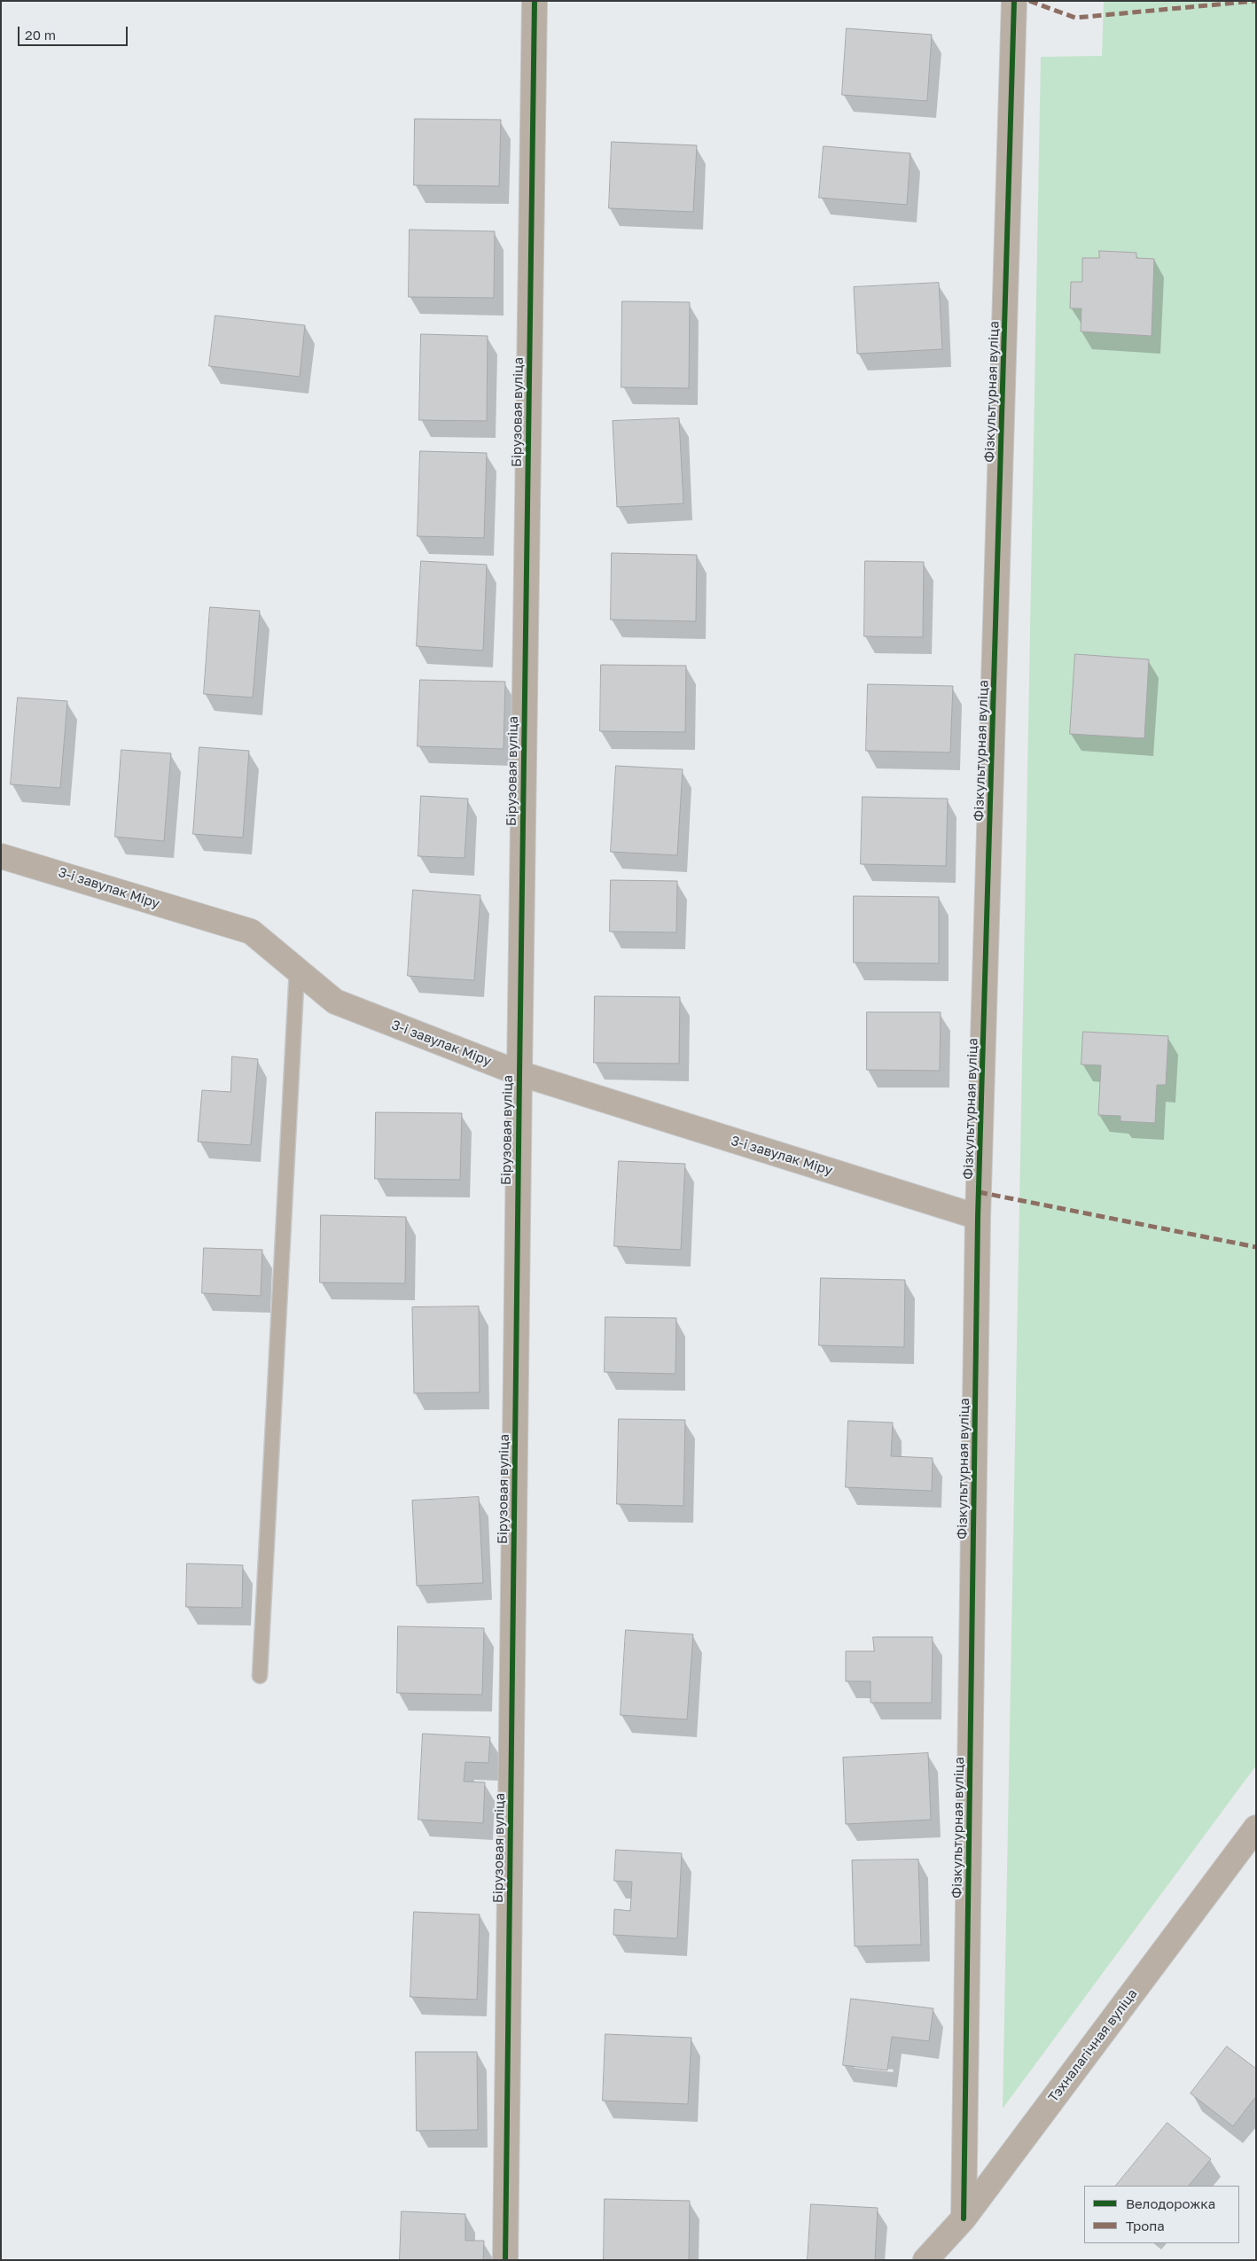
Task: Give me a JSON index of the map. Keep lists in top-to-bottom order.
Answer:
{
  "streets": {
    "street": [
      "Фізкультурная вуліца",
      "Бірузовая вуліца",
      "3-і завулак Міру",
      "Тэхналагічная вуліца"
    ]
  },
  "crossings": [
    ["Фізкультурная вуліца", "3-і завулак Міру"],
    ["Фізкультурная вуліца", "Тэхналагічная вуліца"],
    ["Бірузовая вуліца", "3-і завулак Міру"]
  ],
  "legend": ["Велодорожка", "Тропа"],
  "scale_bar": "20 m"
}
